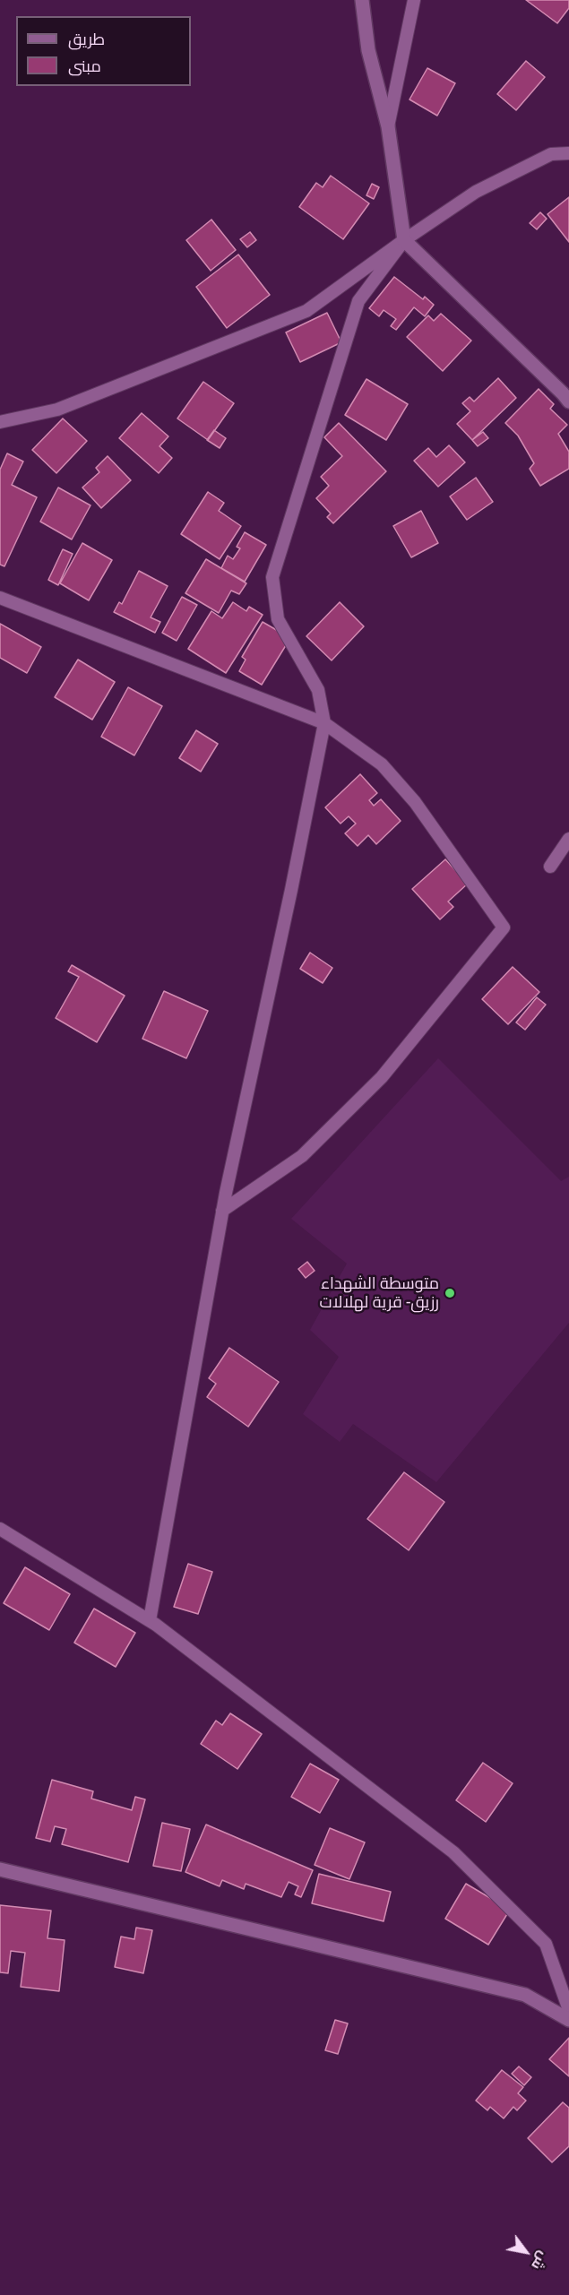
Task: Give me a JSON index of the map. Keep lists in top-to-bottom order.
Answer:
{
  "places": ["متوسطة الشهداء رزيق- قرية لهلالات"],
  "legend": ["طريق", "مبنى"],
  "north": "bottom right"
}
